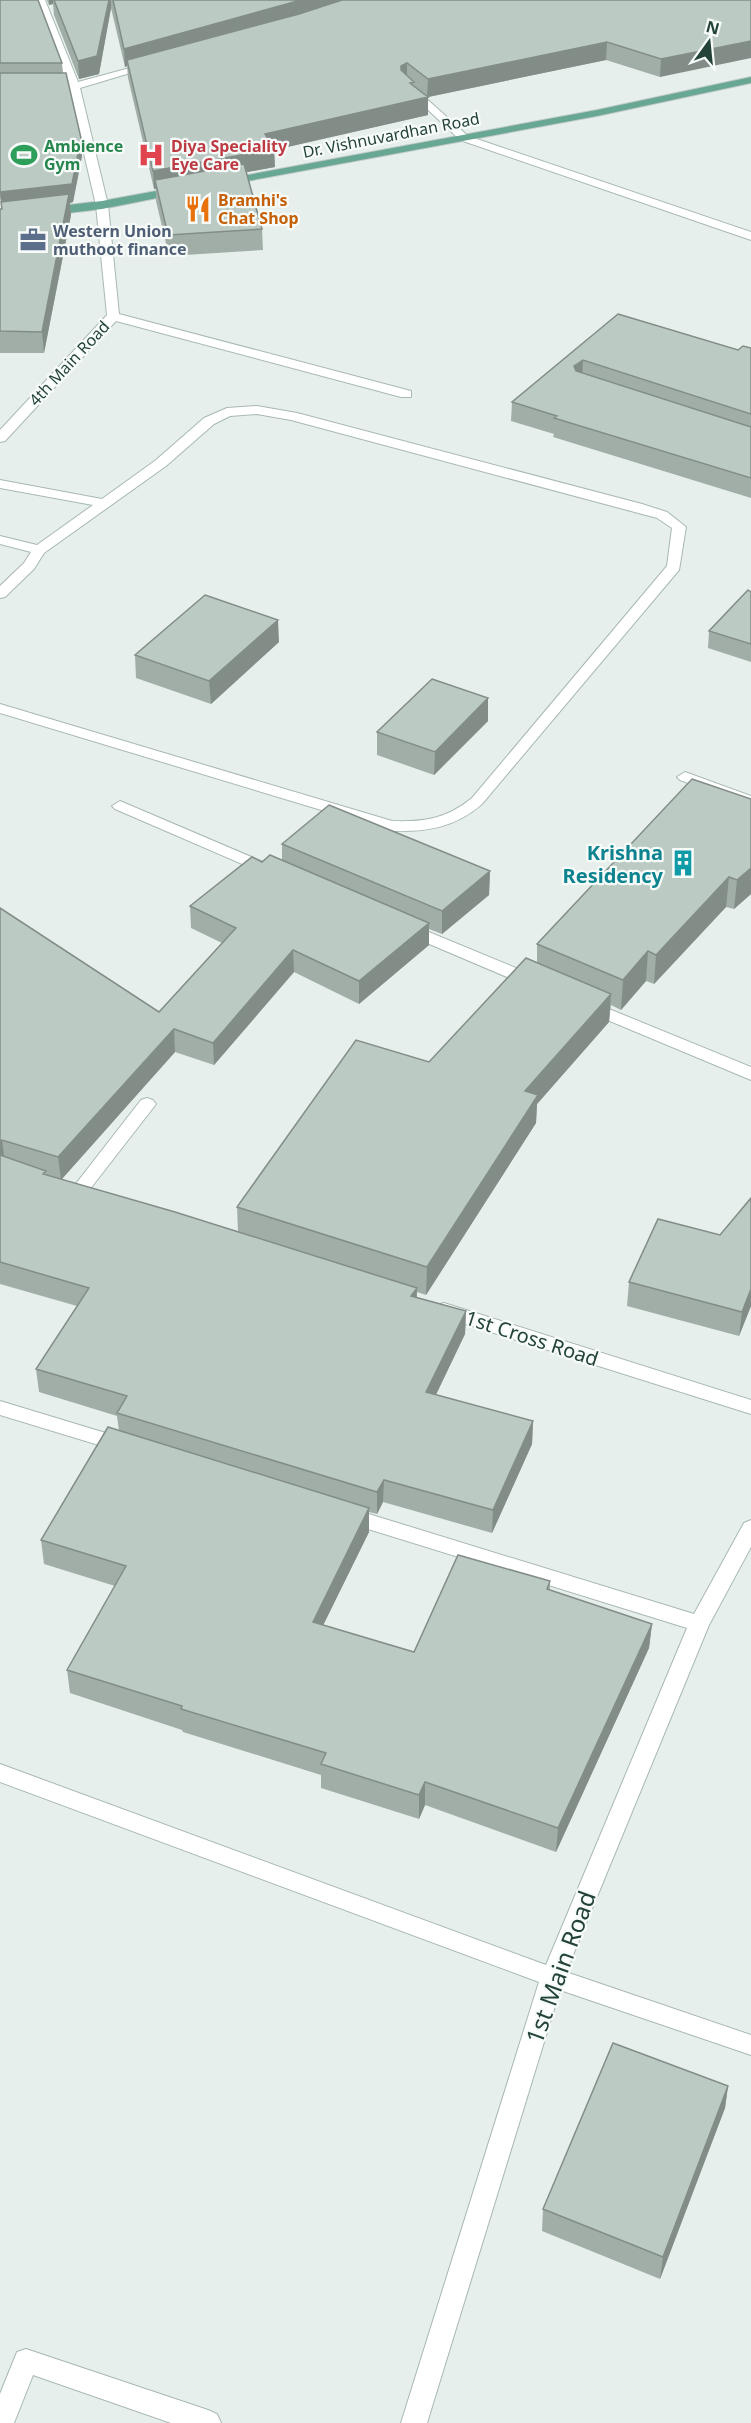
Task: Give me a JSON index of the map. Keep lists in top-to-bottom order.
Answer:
{
  "streets": {
    "main road": ["Dr. Vishnuvardhan Road"],
    "street": ["4th Main Road", "1st Cross Road", "1st Main Road"]
  },
  "places": {
    "sports": ["Ambience Gym"],
    "hospital": ["Diya Speciality Eye Care"],
    "restaurant": ["Bramhi's Chat Shop"],
    "office": ["Western Union muthoot finance"],
    "building": ["Krishna Residency"]
  },
  "north": "top"
}
